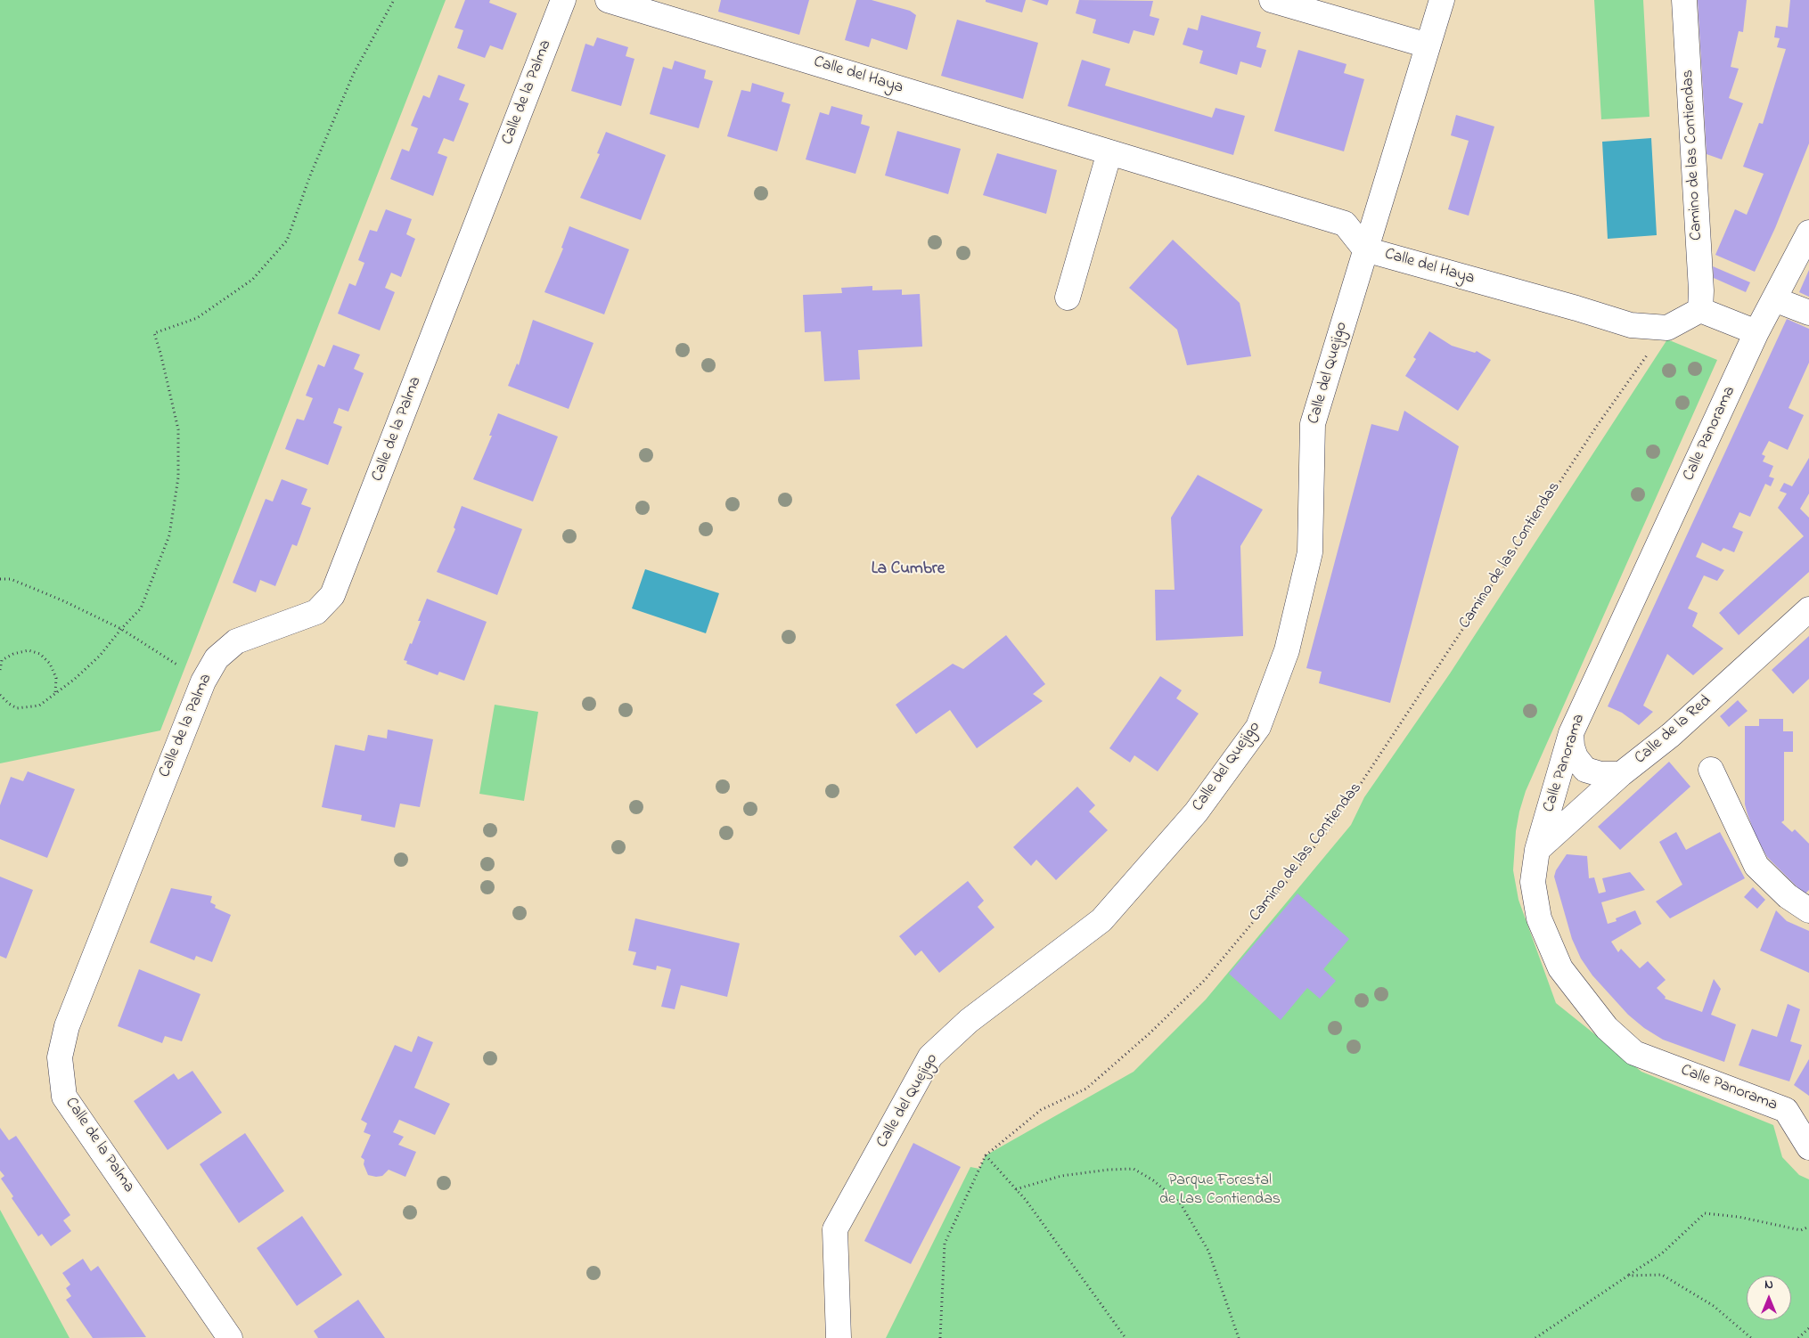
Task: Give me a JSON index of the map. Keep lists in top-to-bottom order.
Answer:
{
  "streets": {
    "street": [
      "Calle del Haya",
      "Calle de la Palma",
      "Camino de las Contiendas",
      "Calle del Quejigo",
      "Calle Panorama",
      "Calle de la Red"
    ]
  },
  "crossings": [
    ["Calle del Haya", "Camino de las Contiendas"],
    ["Calle del Haya", "Calle del Quejigo"],
    ["Calle Panorama", "Calle de la Red"]
  ],
  "districts": ["La Cumbre"],
  "parks": ["Parque Forestal de Las Contiendas"],
  "north": "top"
}
